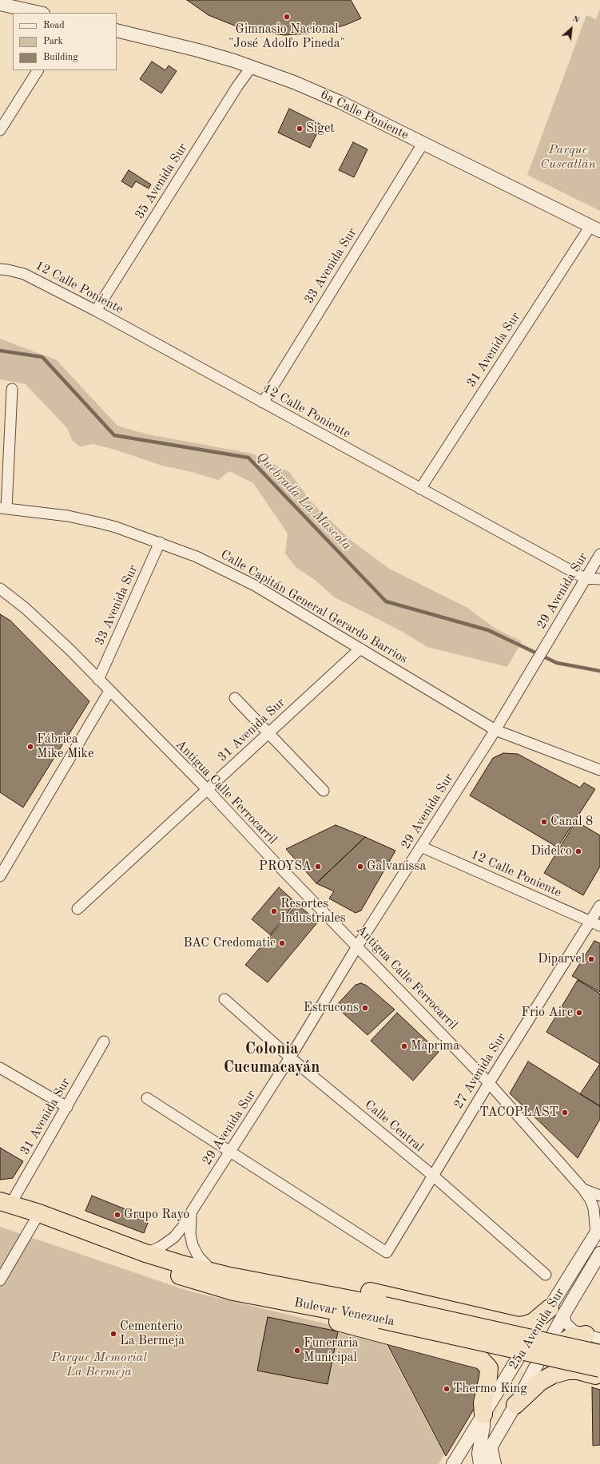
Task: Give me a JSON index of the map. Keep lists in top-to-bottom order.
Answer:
{
  "streets": {
    "highway": ["Bulevar Venezuela"],
    "street": [
      "6a Calle Poniente",
      "35 Avenida Sur",
      "33 Avenida Sur",
      "12 Calle Poniente",
      "31 Avenida Sur",
      "29 Avenida Sur",
      "Calle Capitán General Gerardo Barrios",
      "Antigua Calle Ferrocarril",
      "27 Avenida Sur",
      "Calle Central",
      "25a Avenida Sur"
    ]
  },
  "crossings": [
    ["6a Calle Poniente", "35 Avenida Sur"],
    ["6a Calle Poniente", "33 Avenida Sur"],
    ["6a Calle Poniente", "31 Avenida Sur"],
    ["35 Avenida Sur", "12 Calle Poniente"],
    ["33 Avenida Sur", "12 Calle Poniente"],
    ["33 Avenida Sur", "Calle Capitán General Gerardo Barrios"],
    ["33 Avenida Sur", "Antigua Calle Ferrocarril"],
    ["12 Calle Poniente", "31 Avenida Sur"],
    ["12 Calle Poniente", "29 Avenida Sur"],
    ["12 Calle Poniente", "27 Avenida Sur"],
    ["31 Avenida Sur", "Calle Capitán General Gerardo Barrios"],
    ["31 Avenida Sur", "Antigua Calle Ferrocarril"],
    ["31 Avenida Sur", "Bulevar Venezuela"],
    ["29 Avenida Sur", "Calle Capitán General Gerardo Barrios"],
    ["29 Avenida Sur", "Antigua Calle Ferrocarril"],
    ["29 Avenida Sur", "27 Avenida Sur"],
    ["29 Avenida Sur", "Calle Central"],
    ["29 Avenida Sur", "Bulevar Venezuela"],
    ["Antigua Calle Ferrocarril", "27 Avenida Sur"],
    ["Antigua Calle Ferrocarril", "25a Avenida Sur"],
    ["27 Avenida Sur", "Calle Central"]
  ],
  "districts": ["Colonia Cucumacayán"],
  "water": ["Quebrada La Mascota"],
  "parks": ["Parque Cuscatlán", "Parque Memorial La Bermeja"],
  "places": [
    "Gimnasio Nacional \"José Adolfo Pineda\"",
    "Siget",
    "Fábrica Mike Mike",
    "Canal 8",
    "Didelco",
    "PROYSA",
    "Galvanissa",
    "Resortes Industriales",
    "BAC Credomatic",
    "Diparvel",
    "Estrucons",
    "Frio Aire",
    "Maprima",
    "TACOPLAST",
    "Grupo Rayo",
    "Cementerio La Bermeja",
    "Funeraria Municipal",
    "Thermo King"
  ],
  "legend": ["Road", "Park", "Building"],
  "north": "top right"
}
